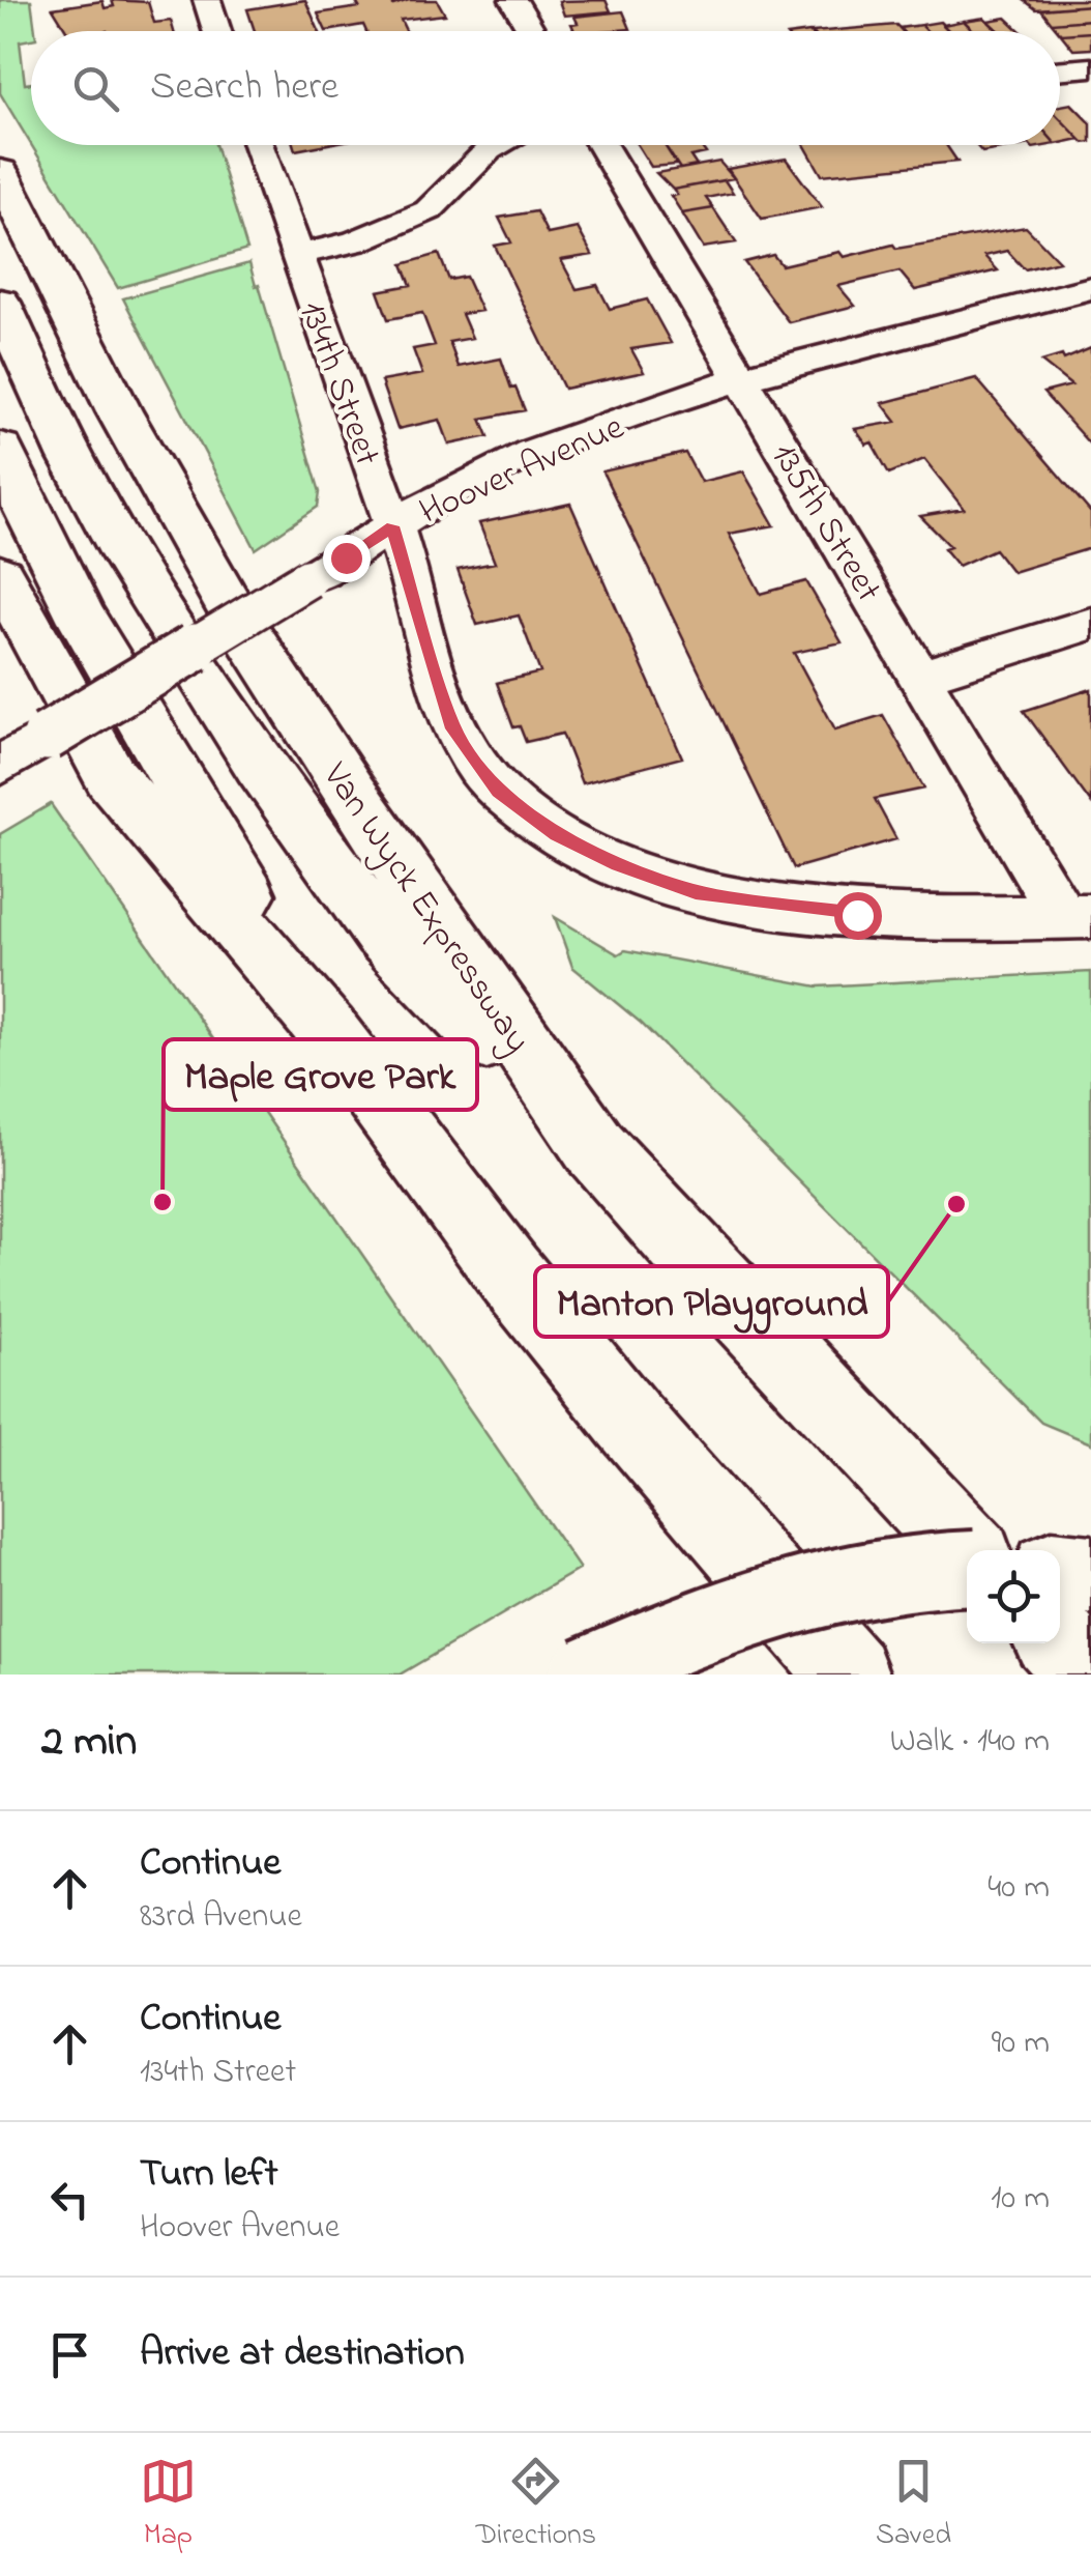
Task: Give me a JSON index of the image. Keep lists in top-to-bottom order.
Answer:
{
  "streets": {
    "highway": ["Van Wyck Expressway"],
    "street": ["134th Street", "Hoover Avenue", "135th Street"]
  },
  "crossings": [
    ["134th Street", "Hoover Avenue"],
    ["134th Street", "135th Street"],
    ["Hoover Avenue", "135th Street"]
  ],
  "places": ["Maple Grove Park", "Manton Playground"],
  "page": {
    "search": "Search here",
    "heading": ["2 min", "Walk · 140 m"],
    "list": [
      ["Continue", "83rd Avenue", "40 m"],
      ["Continue", "134th Street", "90 m"],
      ["Turn left", "Hoover Avenue", "10 m"],
      "Arrive at destination"
    ],
    "nav": ["Map", "Directions", "Saved"]
  }
}
